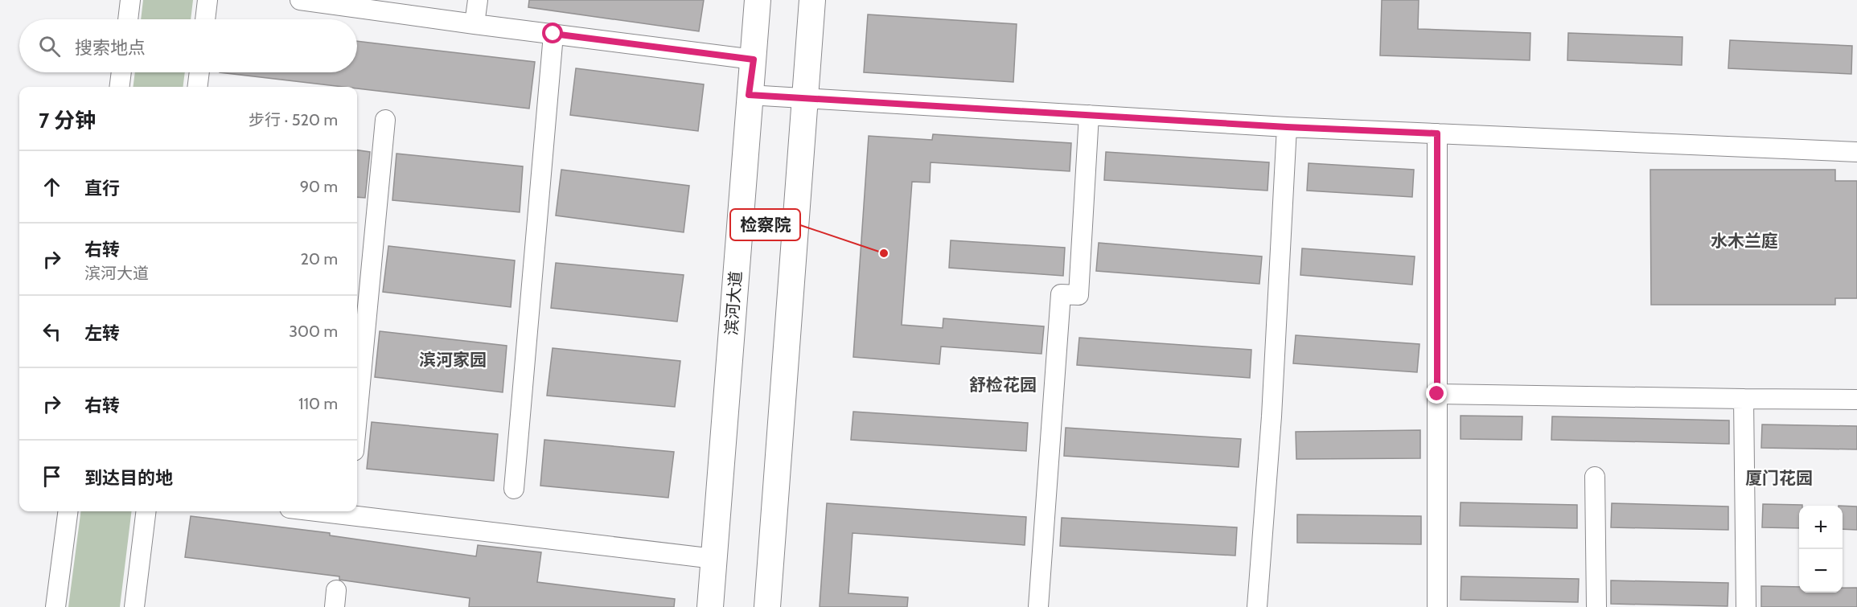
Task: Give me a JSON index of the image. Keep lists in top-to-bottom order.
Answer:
{
  "streets": {
    "main road": ["滨河大道"]
  },
  "districts": [
    "水木兰庭",
    "滨河家园",
    "舒检花园",
    "厦门花园"
  ],
  "places": ["检察院"],
  "page": {
    "search": "搜索地点",
    "heading": ["7 分钟", "步行 · 520 m"],
    "list": [
      ["直行", "90 m"],
      ["右转", "滨河大道", "20 m"],
      ["左转", "300 m"],
      ["右转", "110 m"],
      "到达目的地"
    ],
    "map_buttons": ["+", "−"]
  }
}
